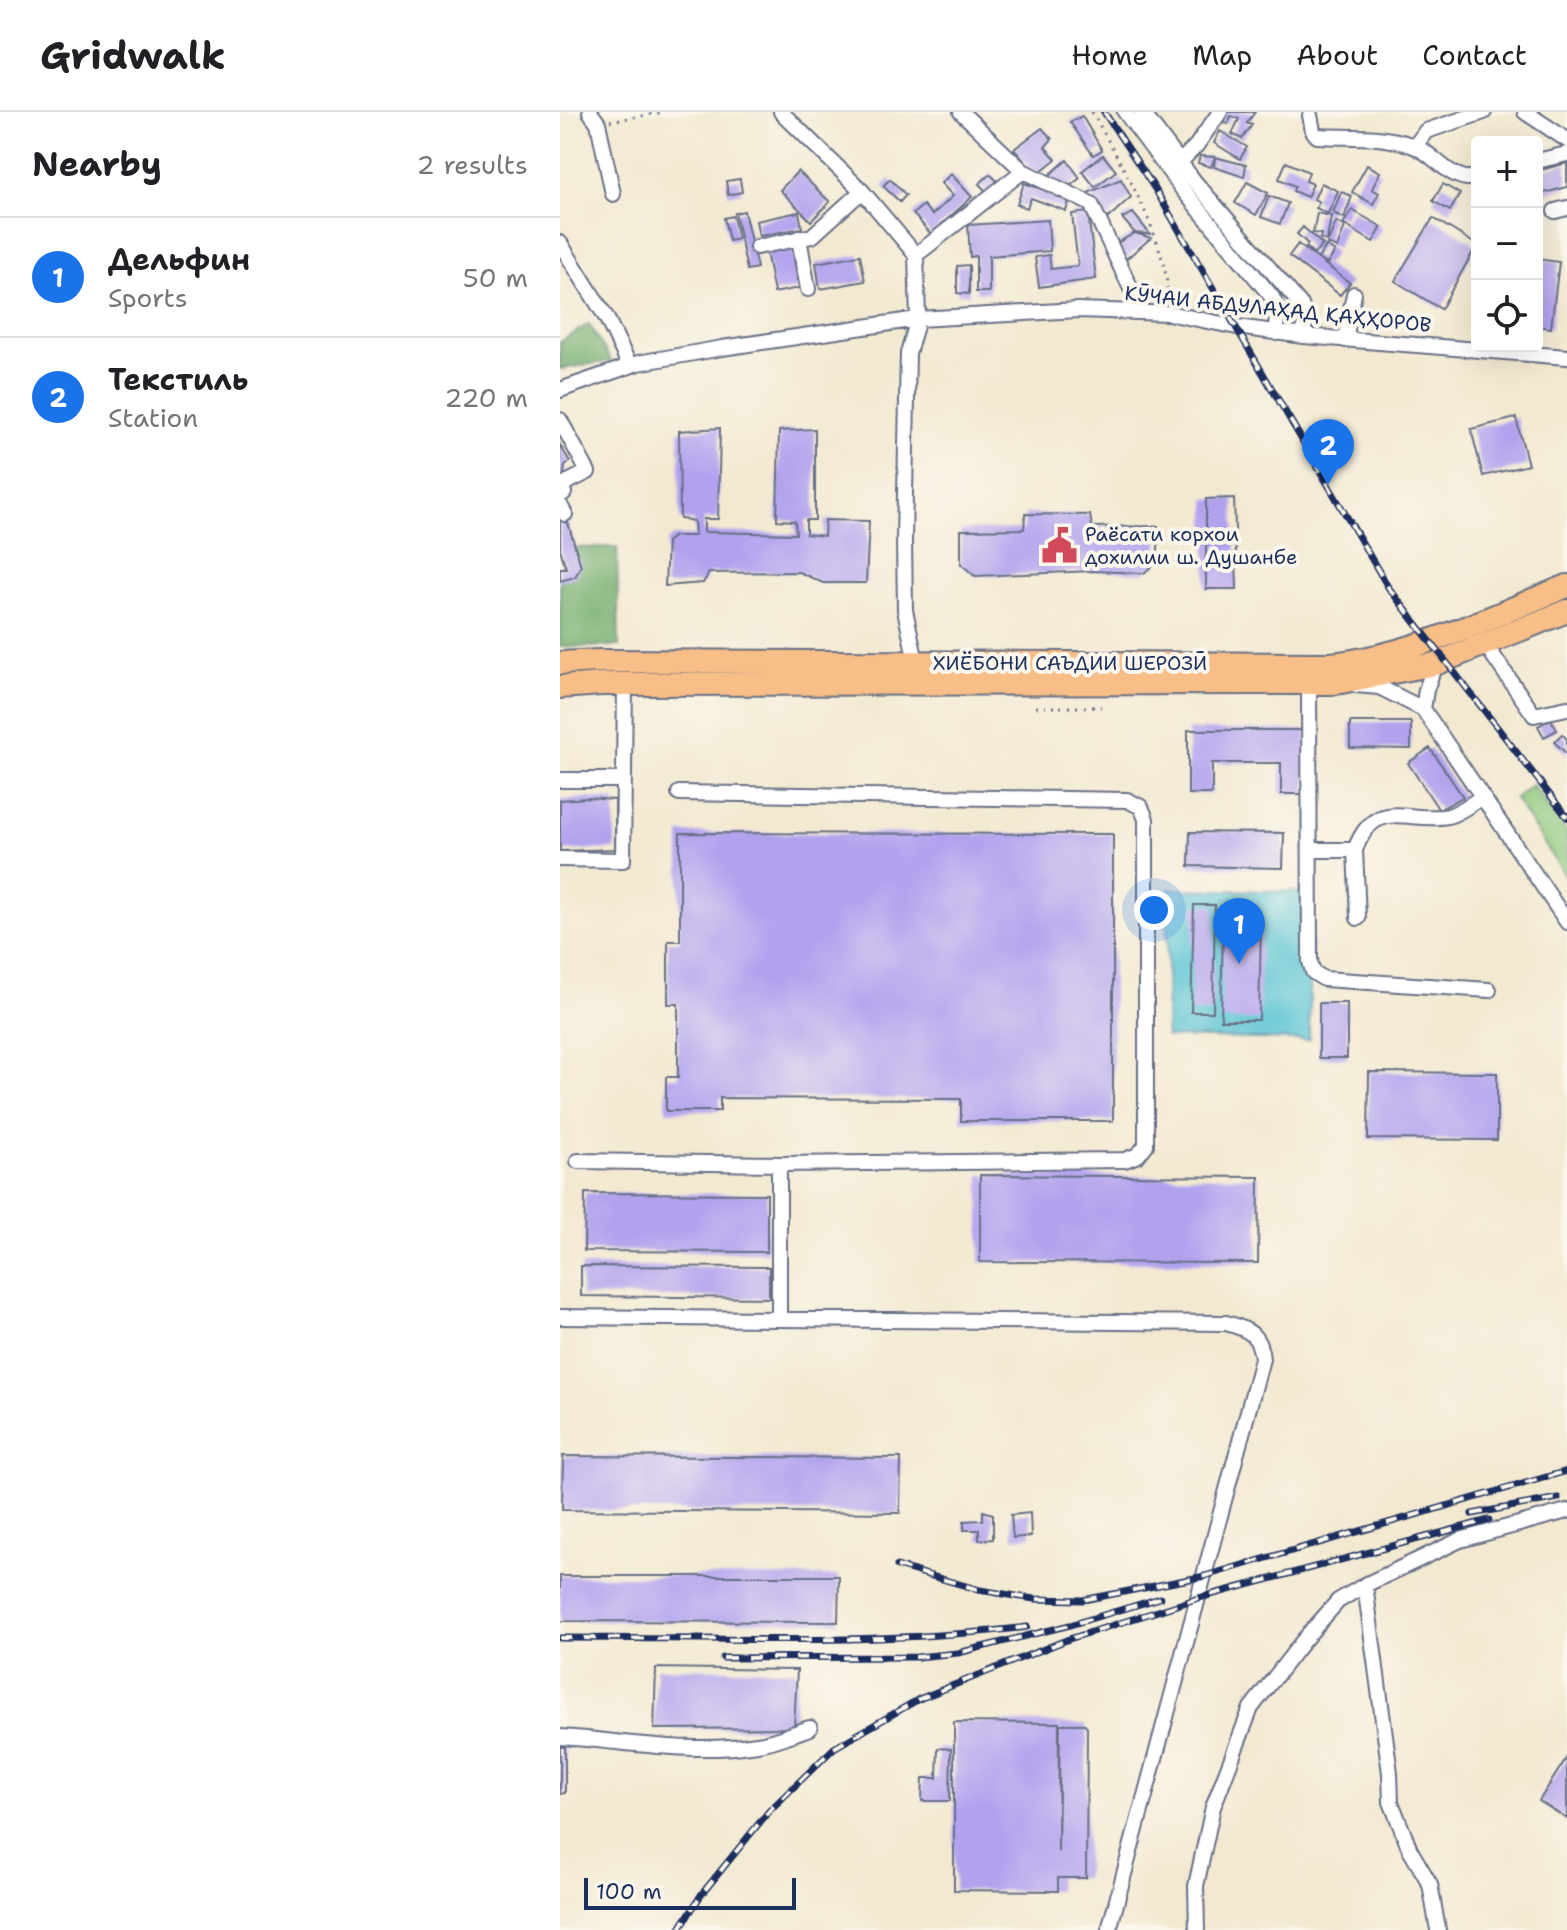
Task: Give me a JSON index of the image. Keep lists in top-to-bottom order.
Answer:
{
  "streets": {
    "highway": ["ХИЁБОНИ САЪДИИ ШЕРОЗӢ"],
    "street": ["КӮЧАИ АБДУЛАҲАД ҚАҲҲОРОВ"]
  },
  "places": {
    "public building": ["Раёсати корхои дохилии ш. Душанбе"]
  },
  "scale_bar": "100 m",
  "page": {
    "header": "Gridwalk",
    "nav": [
      "Home",
      "Map",
      "About",
      "Contact"
    ],
    "heading": ["Nearby", "2 results"],
    "map_buttons": ["+", "−"],
    "list": [
      {
        "mark": "1",
        "name": "Дельфин",
        "note": "Sports",
        "value": "50 m"
      },
      {
        "mark": "2",
        "name": "Текстиль",
        "note": "Station",
        "value": "220 m"
      }
    ],
    "pins": ["2", "1"],
    "scale": "100 m"
  }
}
